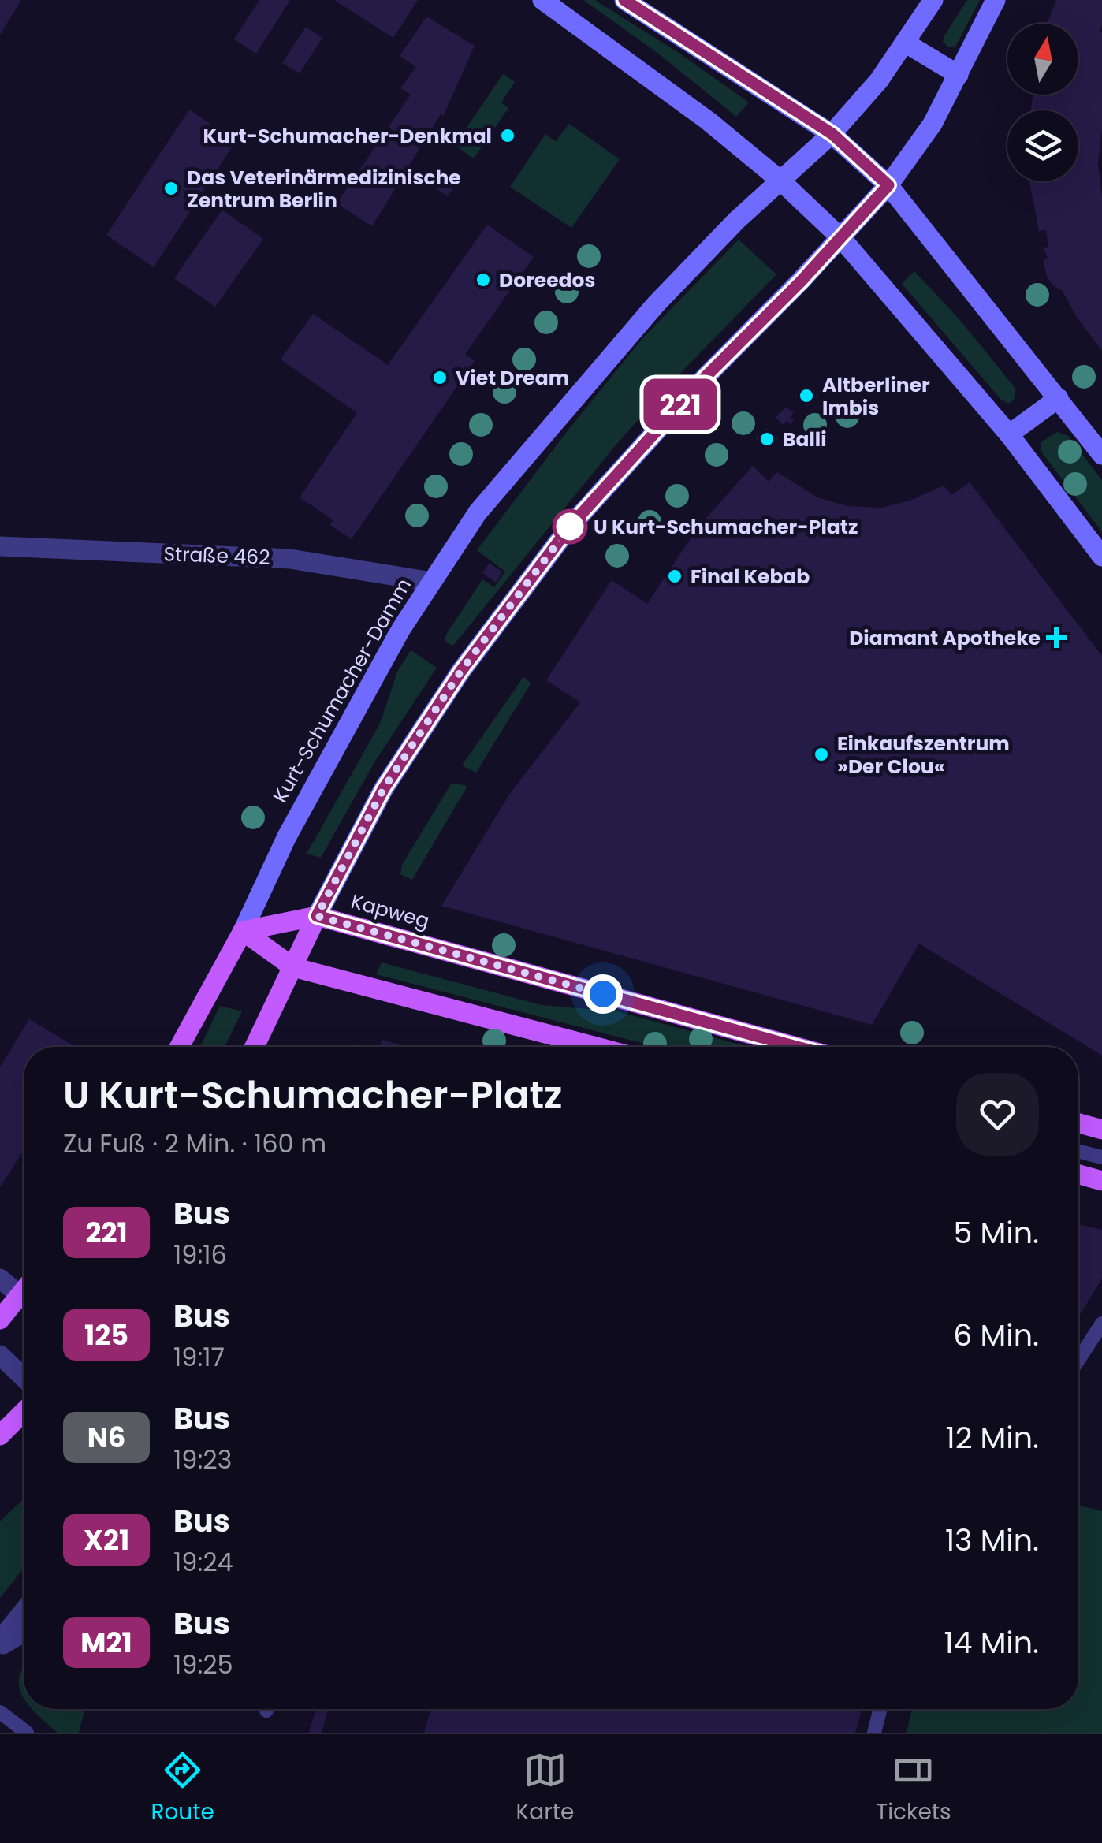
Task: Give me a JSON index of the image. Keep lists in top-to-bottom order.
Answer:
{
  "streets": {
    "main road": ["Kurt-Schumacher-Damm", "Kapweg"],
    "street": ["Straße 462"]
  },
  "crossings": [
    ["Straße 462", "Kurt-Schumacher-Damm"],
    ["Kurt-Schumacher-Damm", "Kapweg"]
  ],
  "places": {
    "other": [
      "Kurt-Schumacher-Denkmal",
      "Das Veterinärmedizinische Zentrum Berlin",
      "Doreedos",
      "Viet Dream",
      "Altberliner Imbis",
      "Balli",
      "U Kurt-Schumacher-Platz",
      "Final Kebab",
      "Einkaufszentrum »Der Clou«"
    ],
    "health": ["Diamant Apotheke"]
  },
  "lines": ["bus line 221"],
  "north": "top",
  "page": {
    "on_map": "221",
    "heading": ["U Kurt-Schumacher-Platz", "Zu Fuß · 2 Min. · 160 m"],
    "list": [
      {
        "mark": "221",
        "name": "Bus",
        "note": "19:16",
        "value": "5 Min."
      },
      {
        "mark": "125",
        "name": "Bus",
        "note": "19:17",
        "value": "6 Min."
      },
      {
        "mark": "N6",
        "name": "Bus",
        "note": "19:23",
        "value": "12 Min."
      },
      {
        "mark": "X21",
        "name": "Bus",
        "note": "19:24",
        "value": "13 Min."
      },
      {
        "mark": "M21",
        "name": "Bus",
        "note": "19:25",
        "value": "14 Min."
      }
    ],
    "tabs": ["Route", "Karte", "Tickets"]
  }
}
